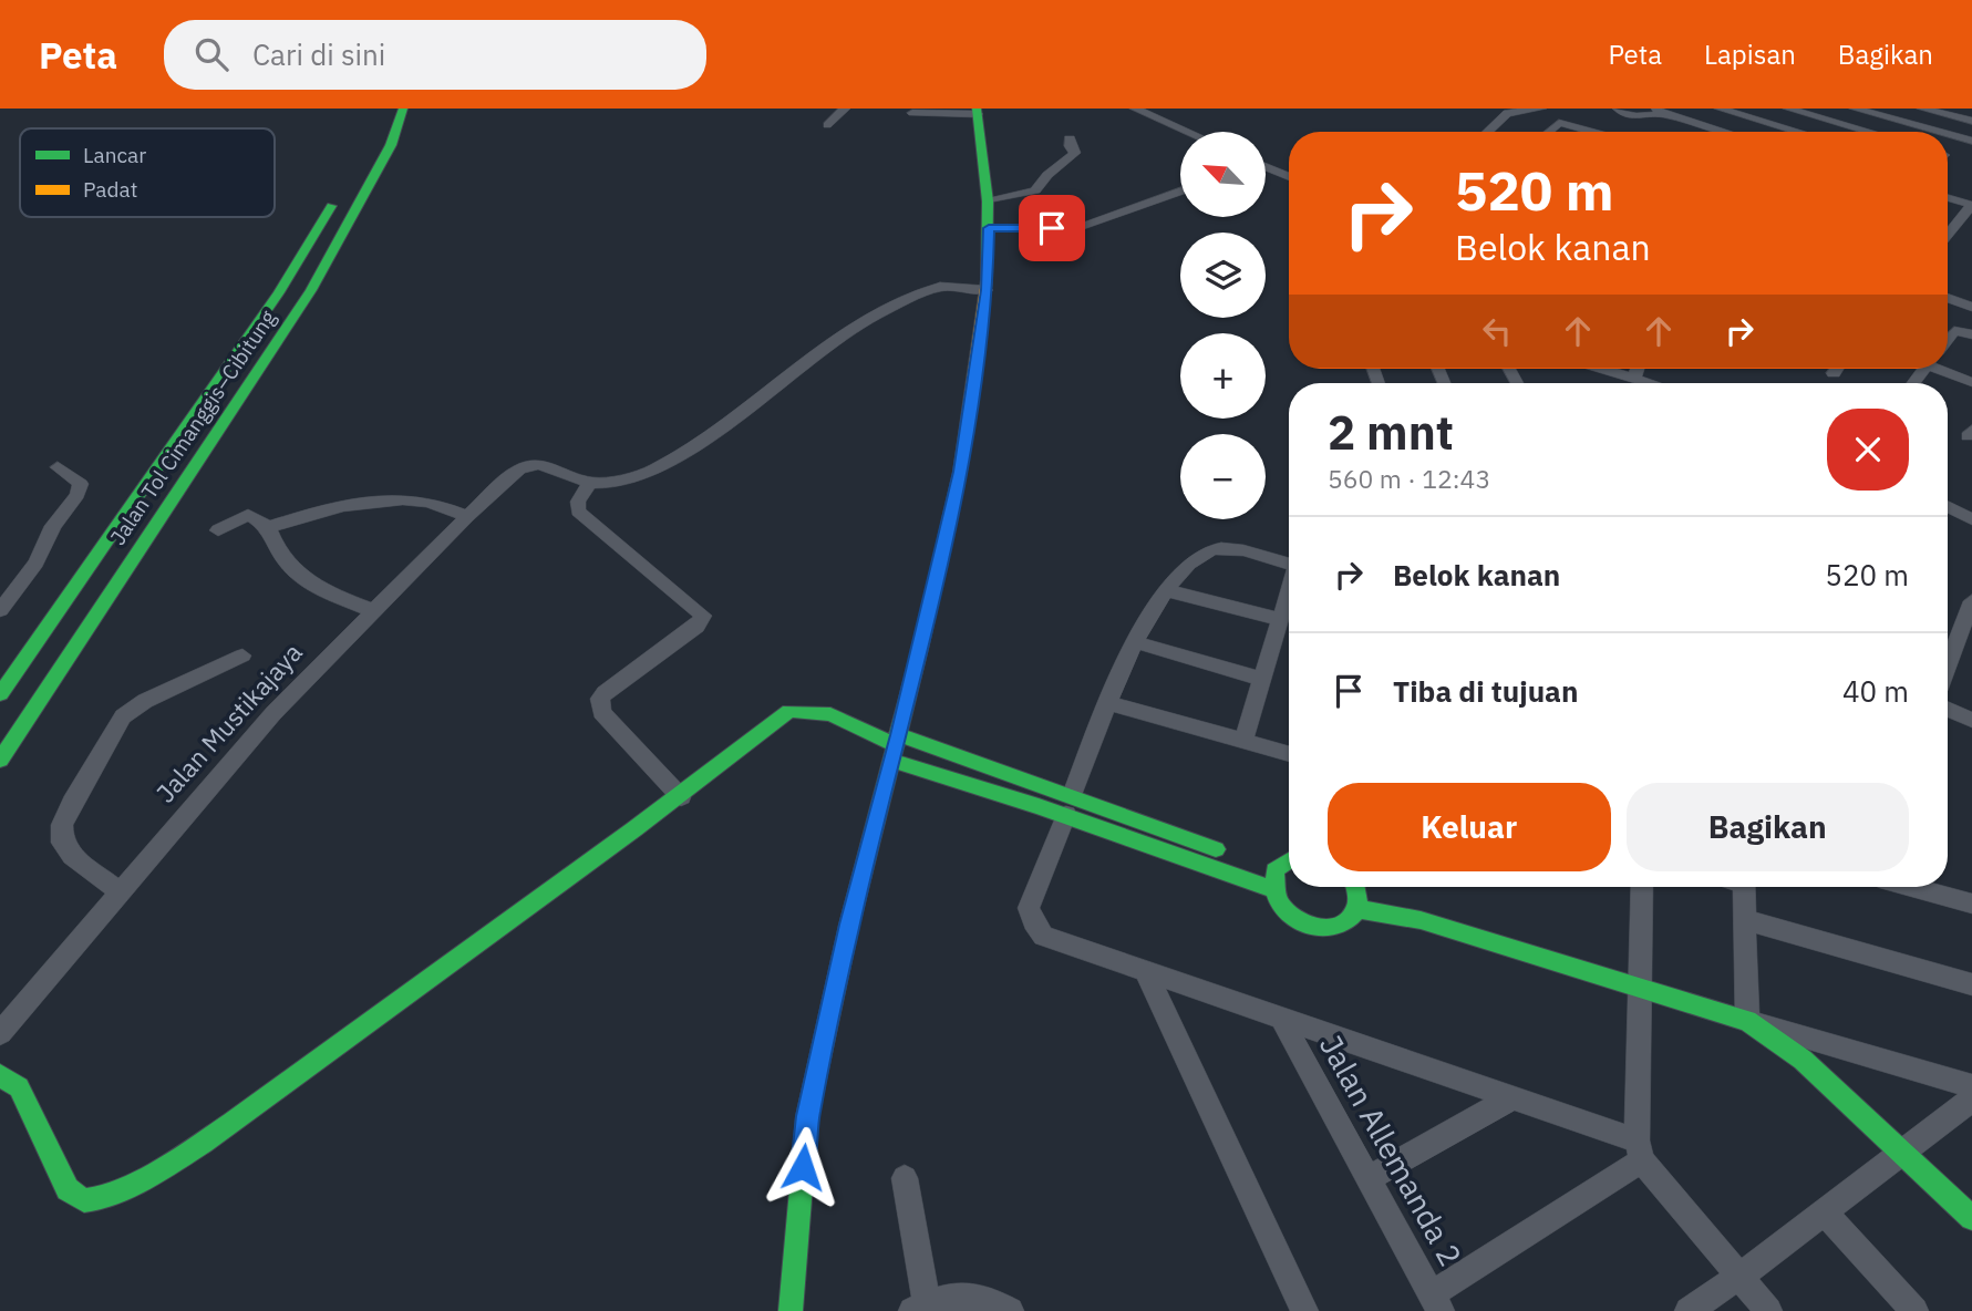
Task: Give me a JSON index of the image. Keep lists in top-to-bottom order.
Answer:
{
  "streets": {
    "main road": ["Jalan Tol Cimanggis–Cibitung"],
    "street": ["Jalan Mustikajaya", "Jalan Allemanda 2"]
  },
  "legend": ["Lancar", "Padat"],
  "north": "top left",
  "page": {
    "header": "Peta",
    "search": "Cari di sini",
    "nav": ["Peta", "Lapisan", "Bagikan"],
    "map_buttons": ["+", "−"],
    "turn": ["520 m", "Belok kanan"],
    "heading": ["2 mnt", "560 m · 12:43"],
    "list": [
      {
        "name": "Belok kanan",
        "value": "520 m"
      },
      {
        "name": "Tiba di tujuan",
        "value": "40 m"
      }
    ],
    "buttons": ["Keluar", "Bagikan"]
  }
}
